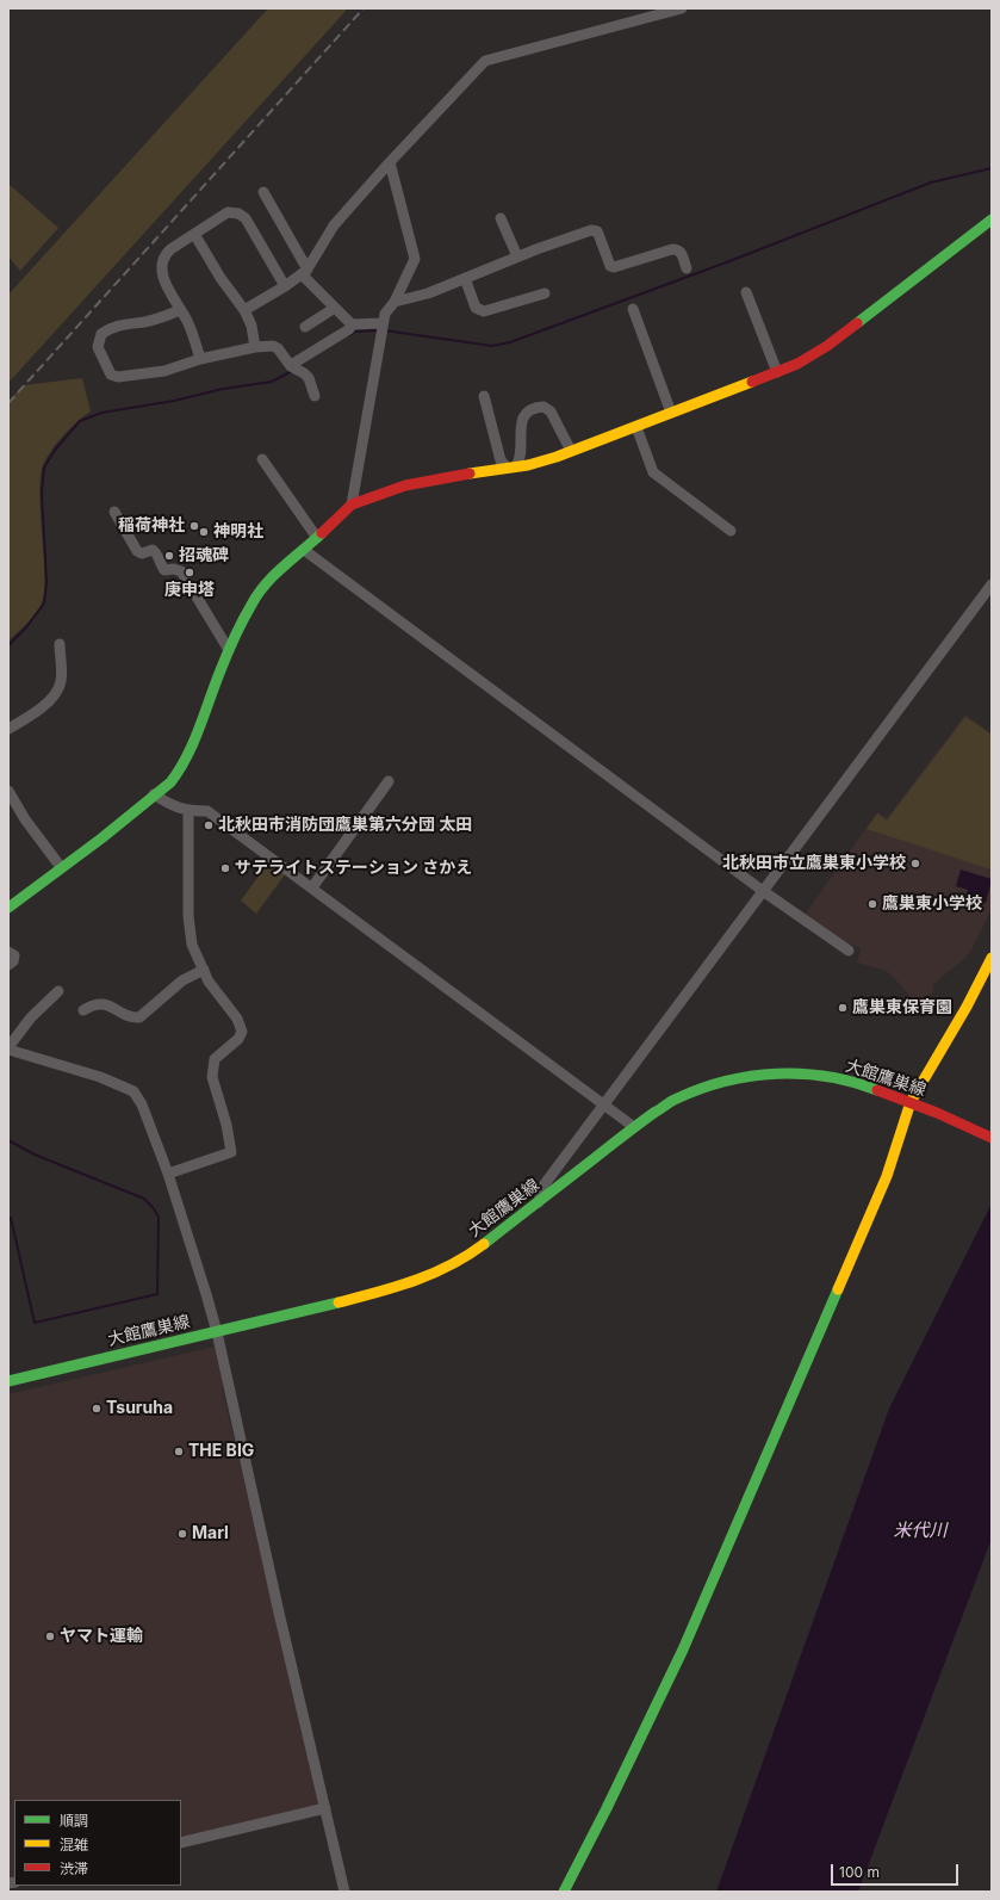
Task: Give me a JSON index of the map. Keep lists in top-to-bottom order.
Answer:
{
  "streets": {
    "street": ["大館鷹巣線"]
  },
  "water": ["米代川"],
  "places": [
    "稲荷神社",
    "神明社",
    "招魂碑",
    "庚申塔",
    "北秋田市消防団鷹巣第六分団 太田",
    "北秋田市立鷹巣東小学校",
    "サテライトステーション さかえ",
    "鷹巣東小学校",
    "鷹巣東保育園",
    "Tsuruha",
    "THE BIG",
    "Marl",
    "ヤマト運輸"
  ],
  "legend": ["順調", "混雑", "渋滞"],
  "scale_bar": "100 m"
}
